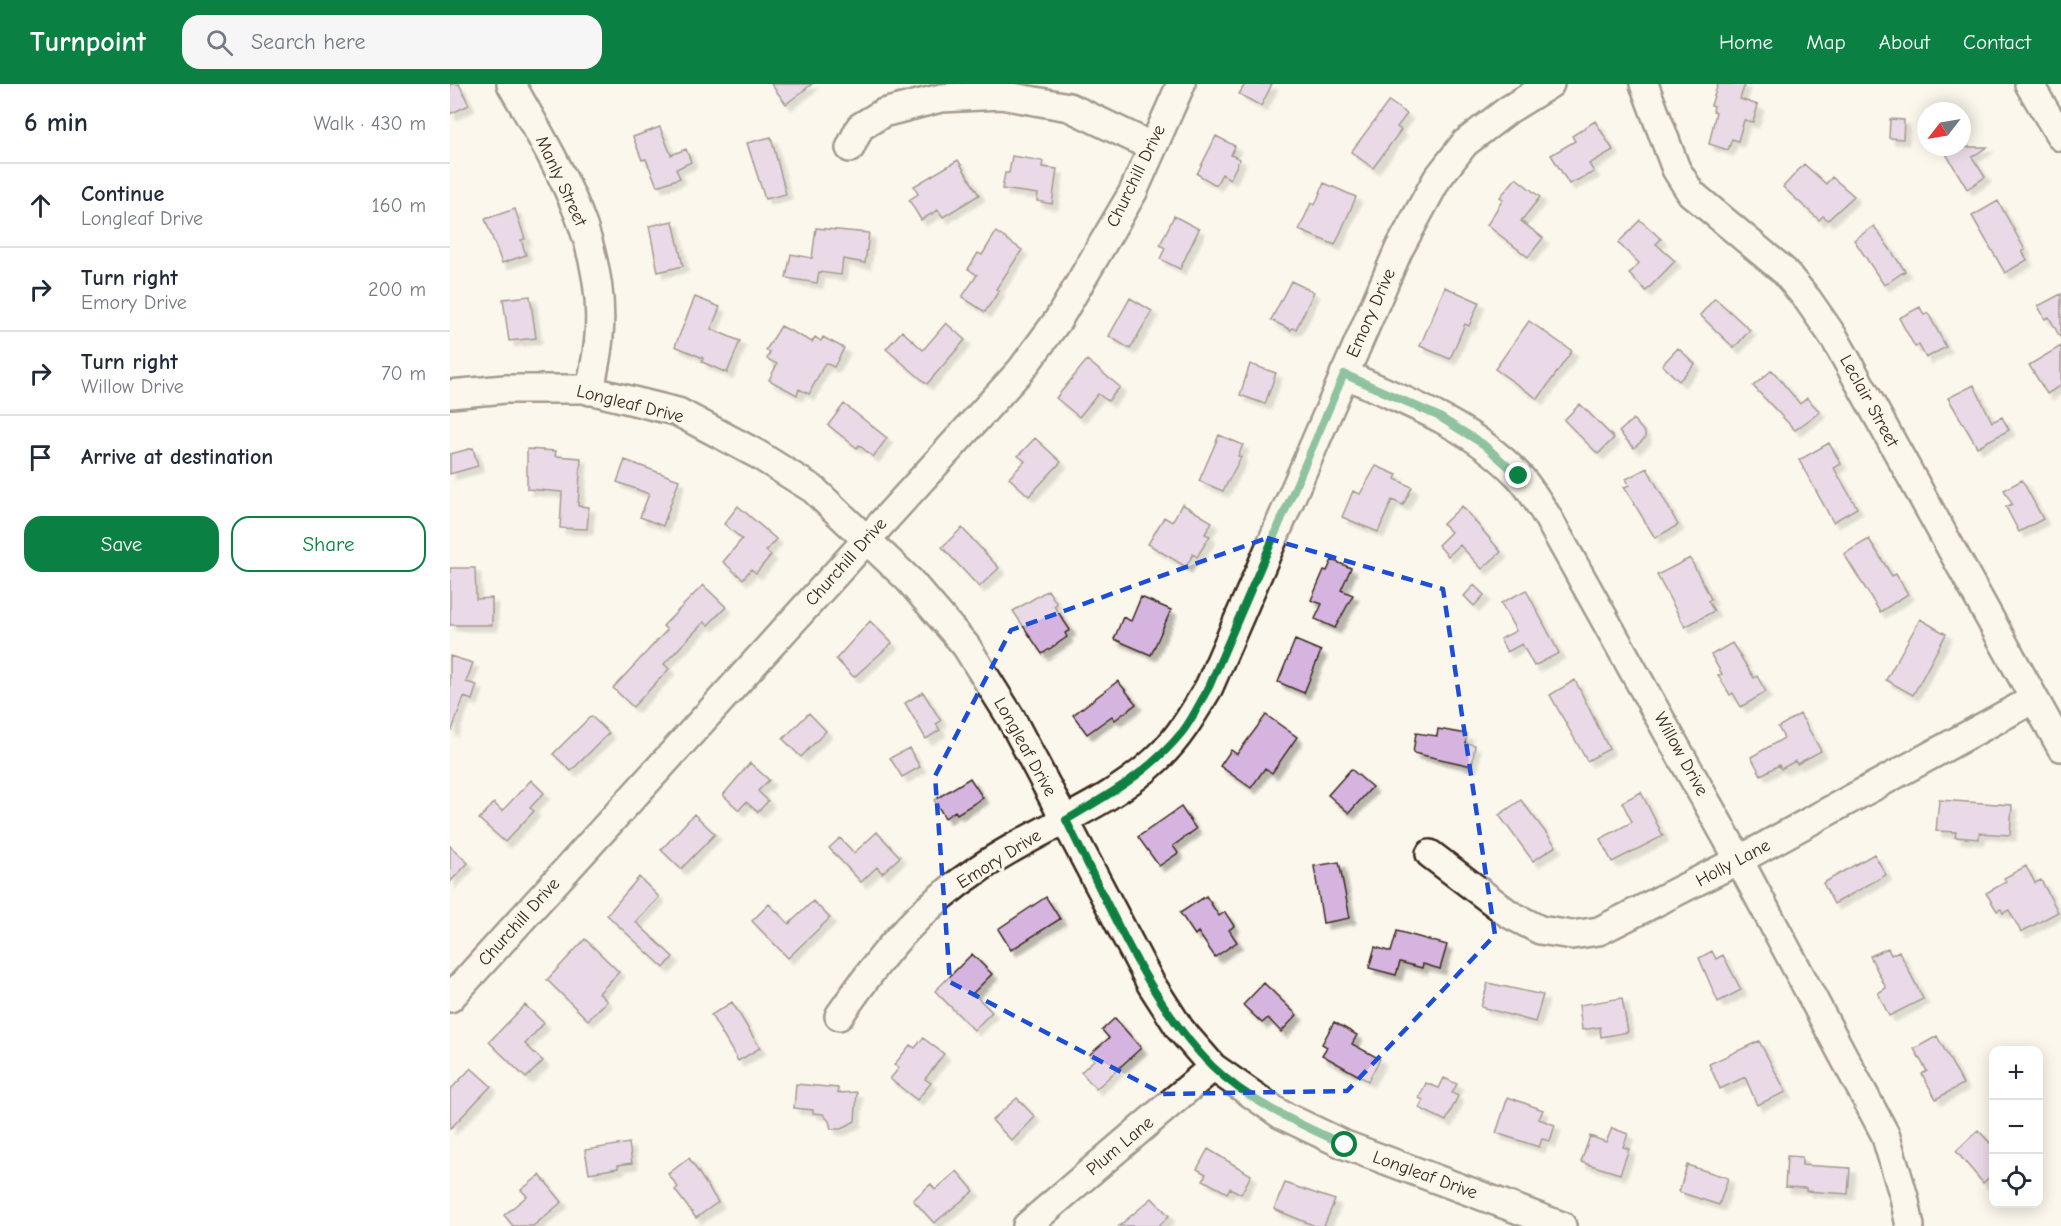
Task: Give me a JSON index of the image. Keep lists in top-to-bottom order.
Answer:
{
  "streets": {
    "street": [
      "Churchill Drive",
      "Manly Street",
      "Emory Drive",
      "Leclair Street",
      "Longleaf Drive",
      "Willow Drive",
      "Holly Lane",
      "Plum Lane"
    ]
  },
  "crossings": [
    ["Churchill Drive", "Longleaf Drive"],
    ["Manly Street", "Longleaf Drive"],
    ["Emory Drive", "Longleaf Drive"],
    ["Emory Drive", "Willow Drive"],
    ["Leclair Street", "Holly Lane"],
    ["Longleaf Drive", "Plum Lane"],
    ["Willow Drive", "Holly Lane"]
  ],
  "north": "bottom left",
  "page": {
    "header": "Turnpoint",
    "search": "Search here",
    "nav": [
      "Home",
      "Map",
      "About",
      "Contact"
    ],
    "heading": ["6 min", "Walk · 430 m"],
    "list": [
      ["Continue", "Longleaf Drive", "160 m"],
      ["Turn right", "Emory Drive", "200 m"],
      ["Turn right", "Willow Drive", "70 m"],
      "Arrive at destination"
    ],
    "buttons": ["Save", "Share"],
    "map_buttons": ["+", "−"]
  }
}
